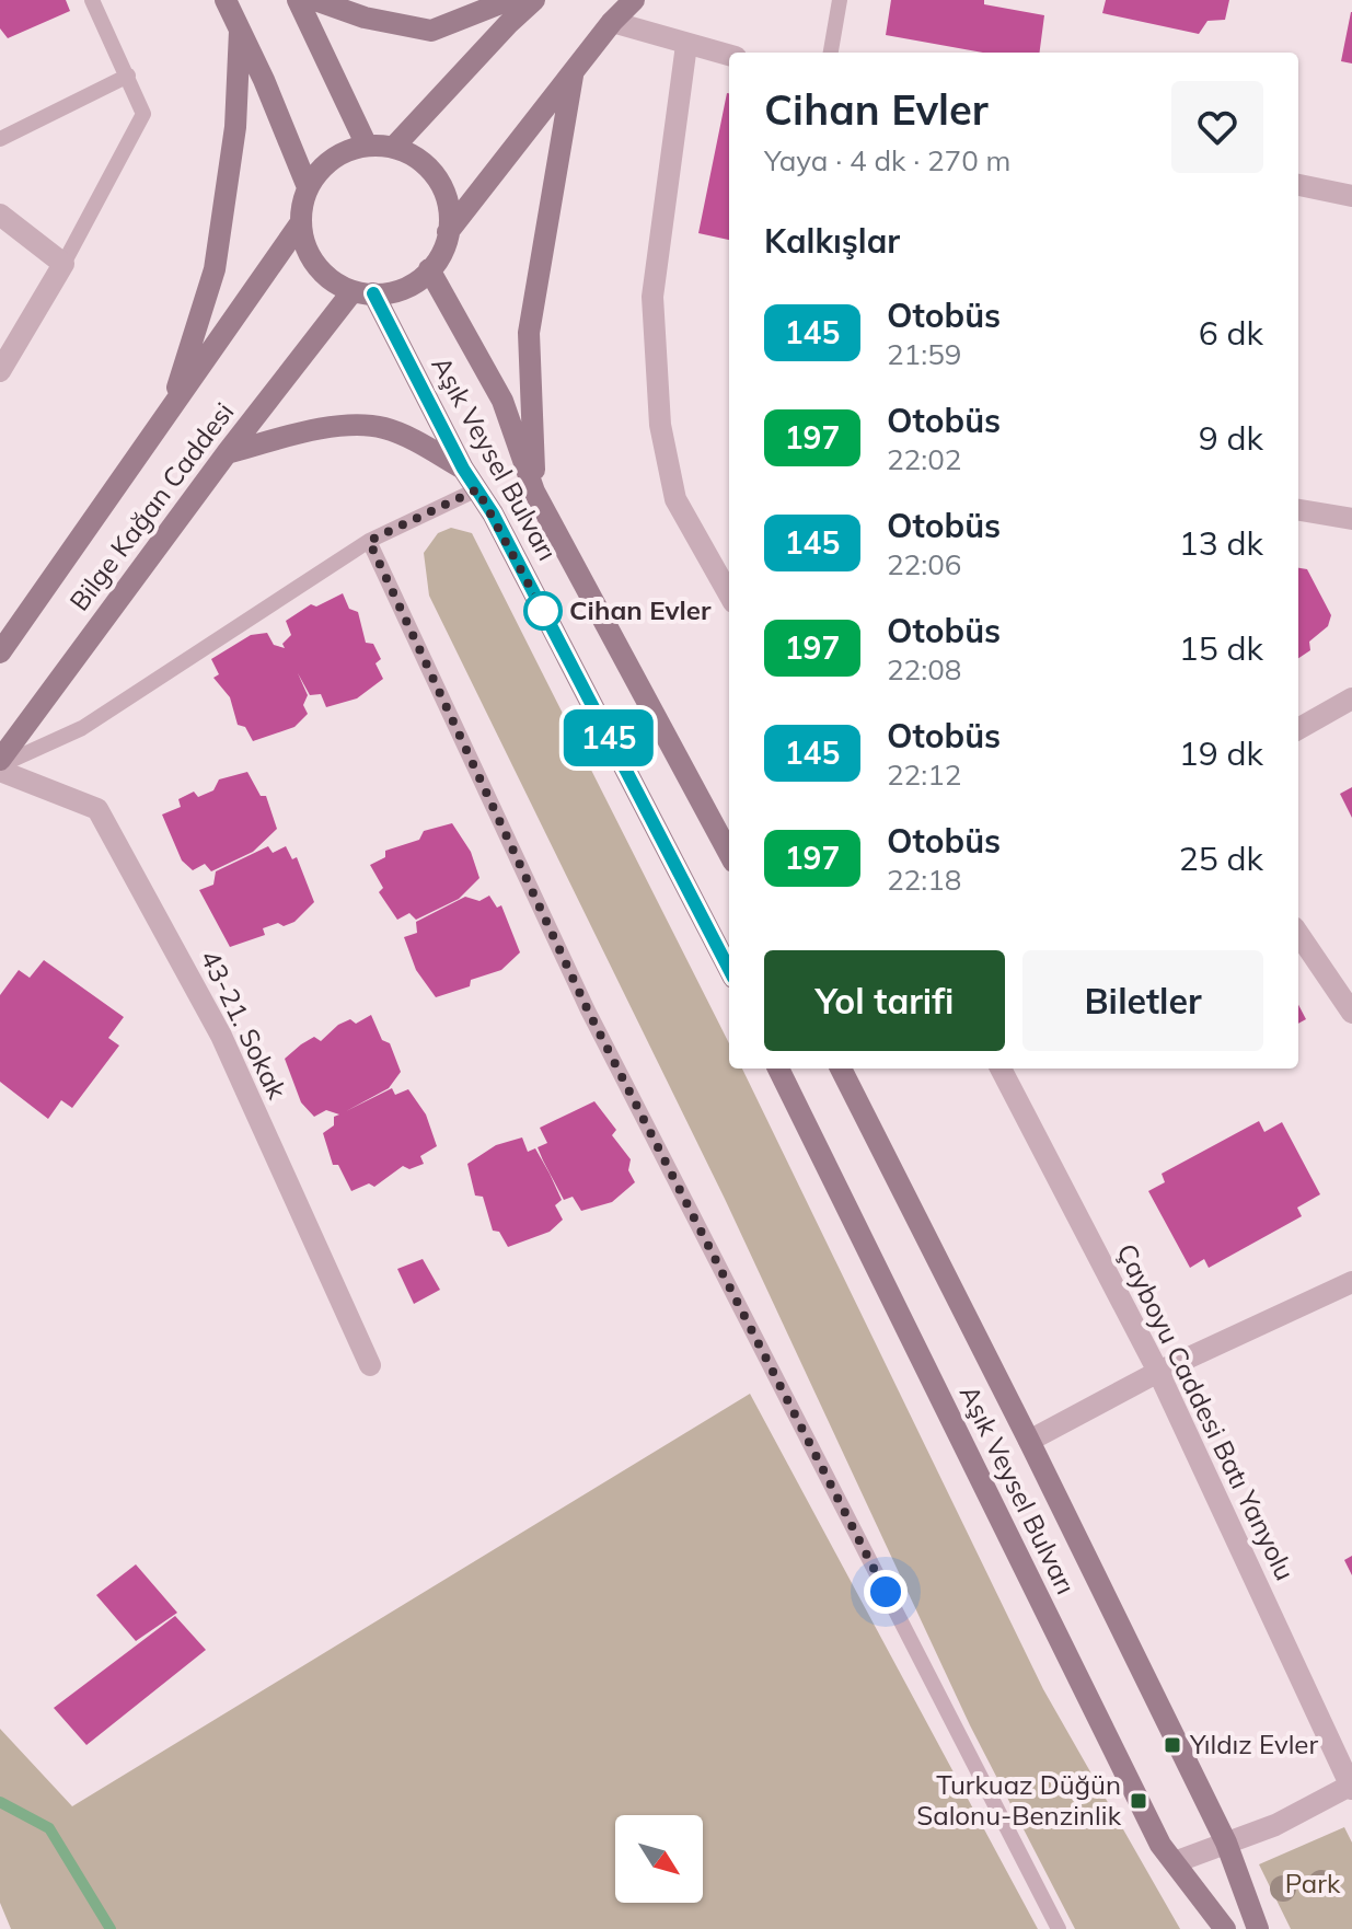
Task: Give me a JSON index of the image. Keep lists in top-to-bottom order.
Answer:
{
  "streets": {
    "street": [
      "Aşık Veysel Bulvarı",
      "Bilge Kağan Caddesi",
      "43-21. Sokak",
      "Çayboyu Caddesi Batı Yanyolu"
    ]
  },
  "crossings": [
    ["Aşık Veysel Bulvarı", "Bilge Kağan Caddesi"],
    ["Bilge Kağan Caddesi", "43-21. Sokak"]
  ],
  "parks": ["Park"],
  "places": {
    "other": ["Cihan Evler"],
    "transit": ["Yıldız Evler", "Turkuaz Düğün Salonu-Benzinlik"]
  },
  "lines": ["bus line 145"],
  "north": "bottom right",
  "page": {
    "on_map": "145",
    "heading": [
      ["Cihan Evler", "Yaya · 4 dk · 270 m"],
      "Kalkışlar"
    ],
    "list": [
      {
        "mark": "145",
        "name": "Otobüs",
        "note": "21:59",
        "value": "6 dk"
      },
      {
        "mark": "197",
        "name": "Otobüs",
        "note": "22:02",
        "value": "9 dk"
      },
      {
        "mark": "145",
        "name": "Otobüs",
        "note": "22:06",
        "value": "13 dk"
      },
      {
        "mark": "197",
        "name": "Otobüs",
        "note": "22:08",
        "value": "15 dk"
      },
      {
        "mark": "145",
        "name": "Otobüs",
        "note": "22:12",
        "value": "19 dk"
      },
      {
        "mark": "197",
        "name": "Otobüs",
        "note": "22:18",
        "value": "25 dk"
      }
    ],
    "buttons": ["Yol tarifi", "Biletler"]
  }
}
